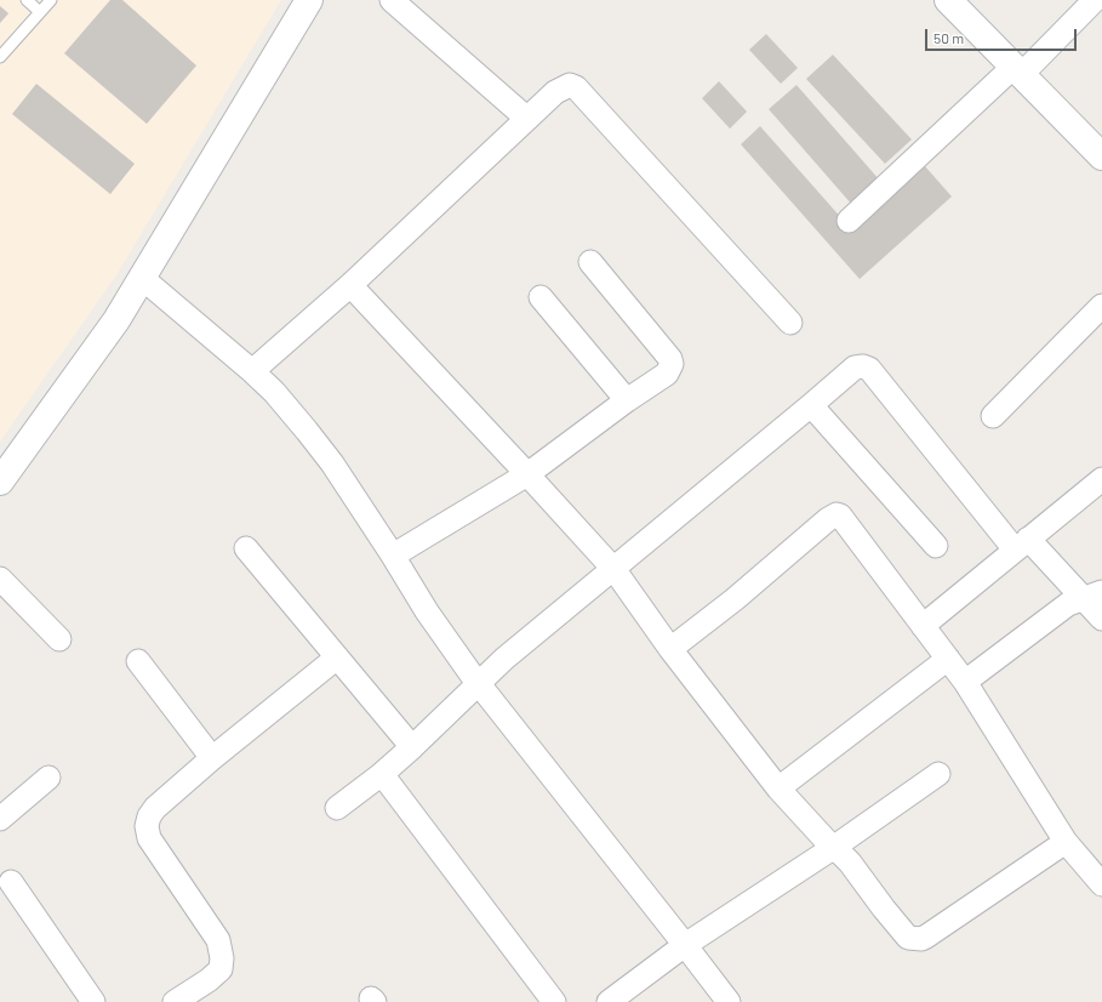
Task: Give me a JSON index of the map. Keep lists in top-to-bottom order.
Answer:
{
  "scale_bar": "50 m"
}
